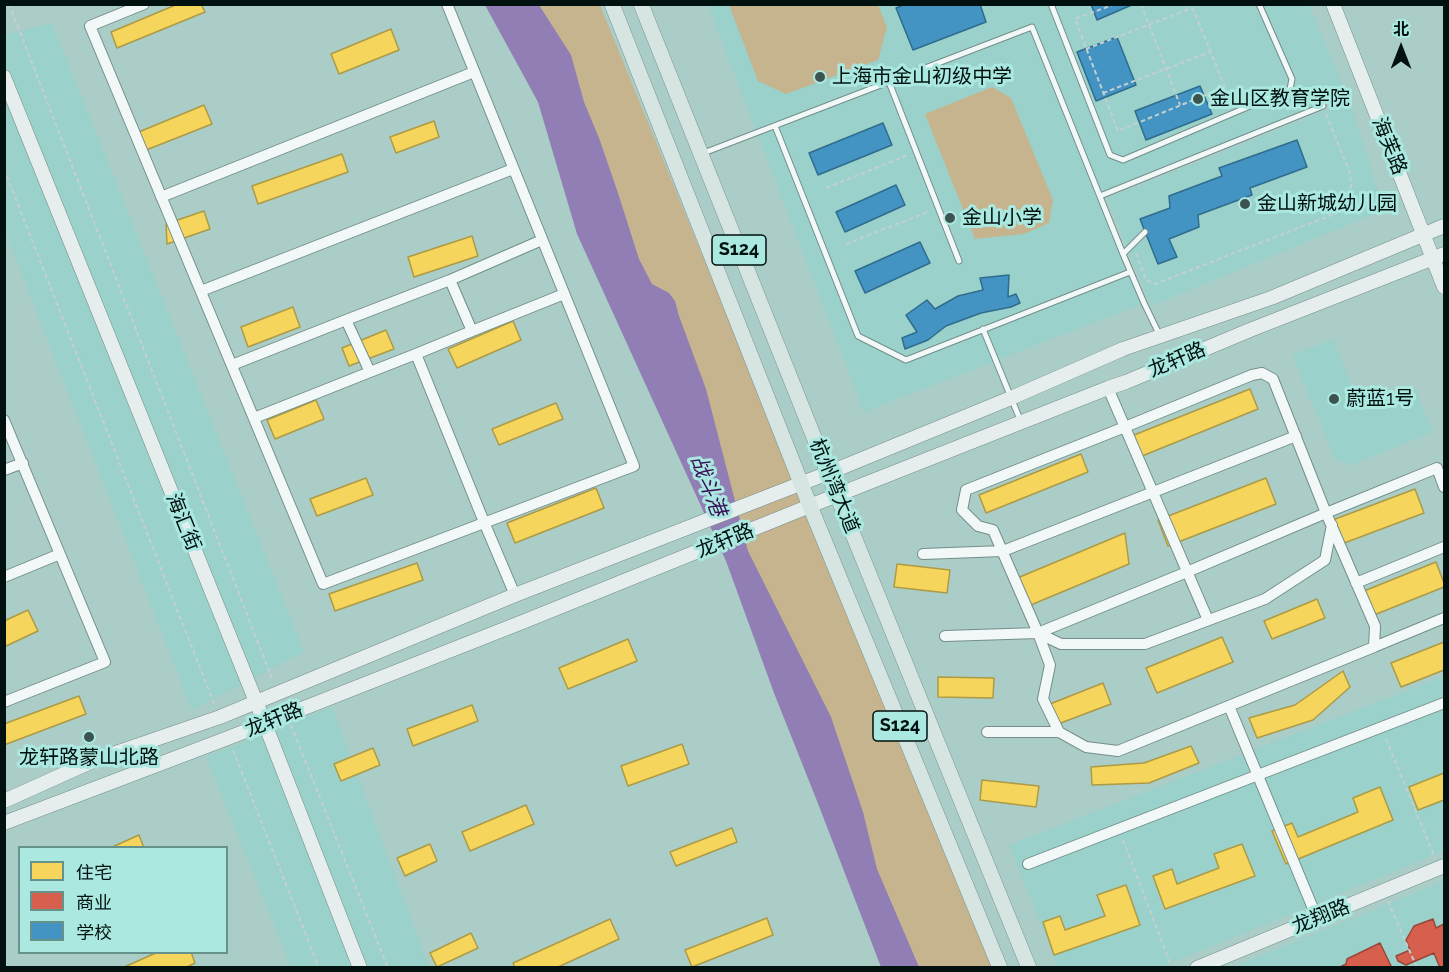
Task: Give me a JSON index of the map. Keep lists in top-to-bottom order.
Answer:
{
  "streets": {
    "main road": ["S124", "杭州湾大道"],
    "street": [
      "海芙路",
      "龙轩路",
      "海汇街",
      "龙翔路"
    ]
  },
  "crossings": [
    ["海芙路", "龙轩路"],
    ["龙轩路", "杭州湾大道"],
    ["龙轩路", "海汇街"]
  ],
  "water": ["战斗港"],
  "places": [
    "上海市金山初级中学",
    "金山区教育学院",
    "金山新城幼儿园",
    "金山小学",
    "蔚蓝1号",
    "龙轩路蒙山北路"
  ],
  "legend": ["住宅", "商业", "学校"],
  "north": "top"
}
